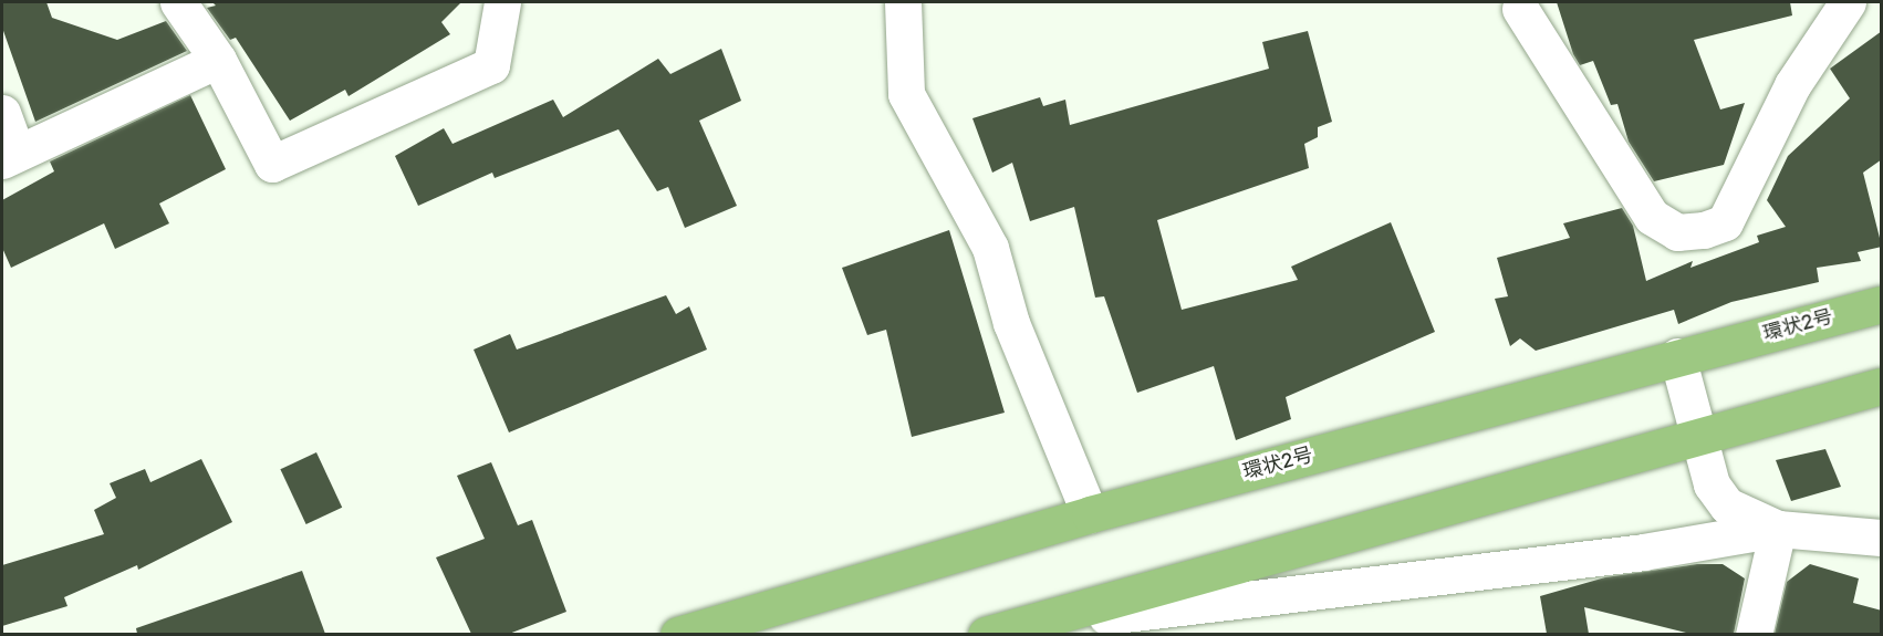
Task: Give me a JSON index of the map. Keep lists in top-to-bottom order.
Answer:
{
  "streets": {
    "main road": ["環状2号"]
  }
}
